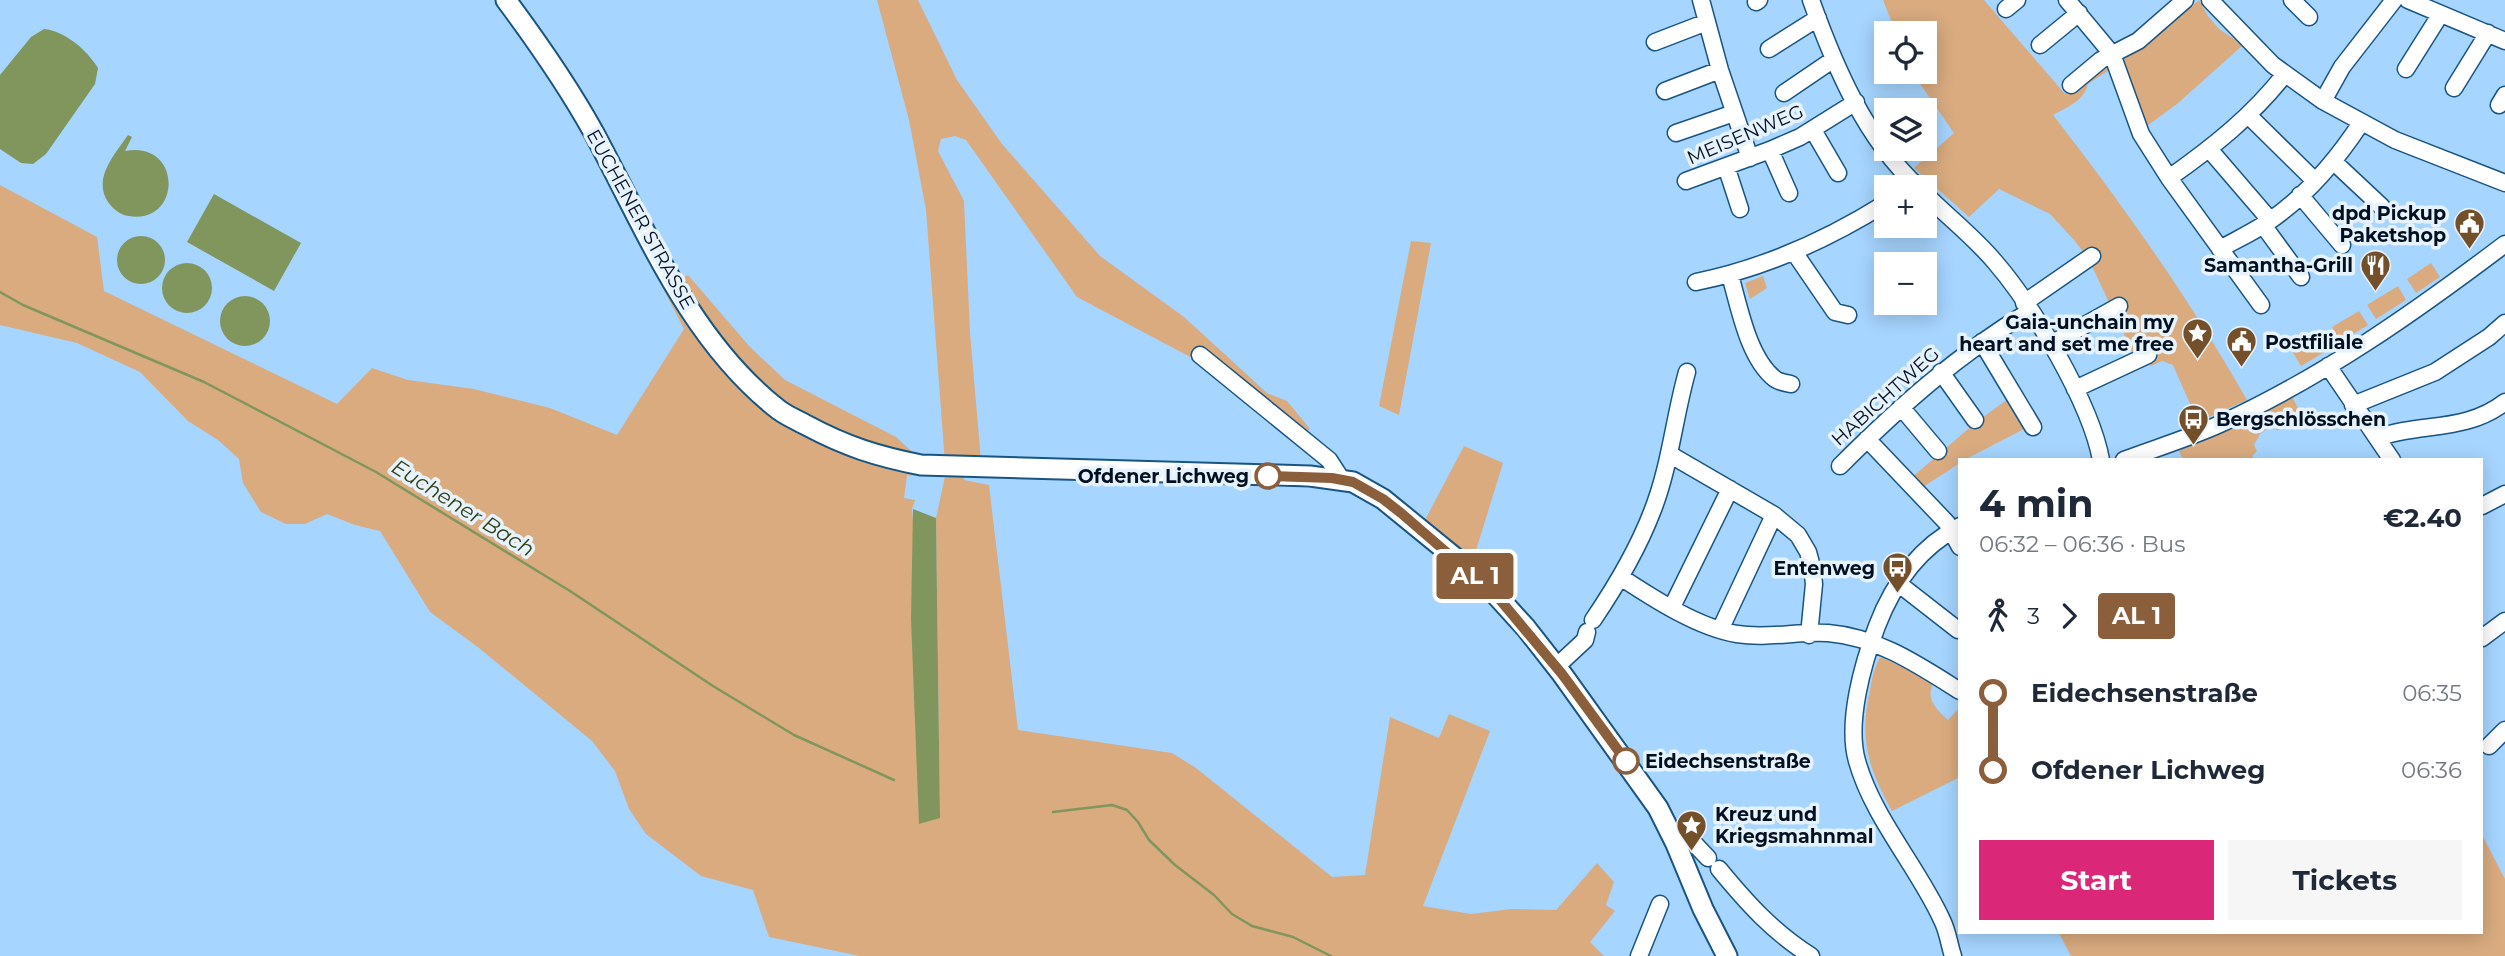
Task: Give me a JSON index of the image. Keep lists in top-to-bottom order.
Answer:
{
  "streets": {
    "main road": ["EUCHENER STRASSE"],
    "street": ["MEISENWEG", "HABICHTWEG"]
  },
  "water": ["Euchener Bach"],
  "places": {
    "public building": ["dpd Pickup Paketshop", "Postfiliale"],
    "restaurant": ["Samantha-Grill"],
    "place": ["Gaia-unchain my heart and set me free", "Kreuz und Kriegsmahnmal"],
    "bus stop": ["Bergschlösschen", "Entenweg"],
    "other": ["Ofdener Lichweg", "Eidechsenstraße"]
  },
  "page": {
    "on_map": "AL 1",
    "map_buttons": ["+", "−"],
    "heading": ["4 min", "06:32 – 06:36 · Bus", "€2.40"],
    "legs": ["3", "AL 1"],
    "list": [
      {
        "name": "Eidechsenstraße",
        "value": "06:35"
      },
      {
        "name": "Ofdener Lichweg",
        "value": "06:36"
      }
    ],
    "buttons": ["Start", "Tickets"]
  }
}
